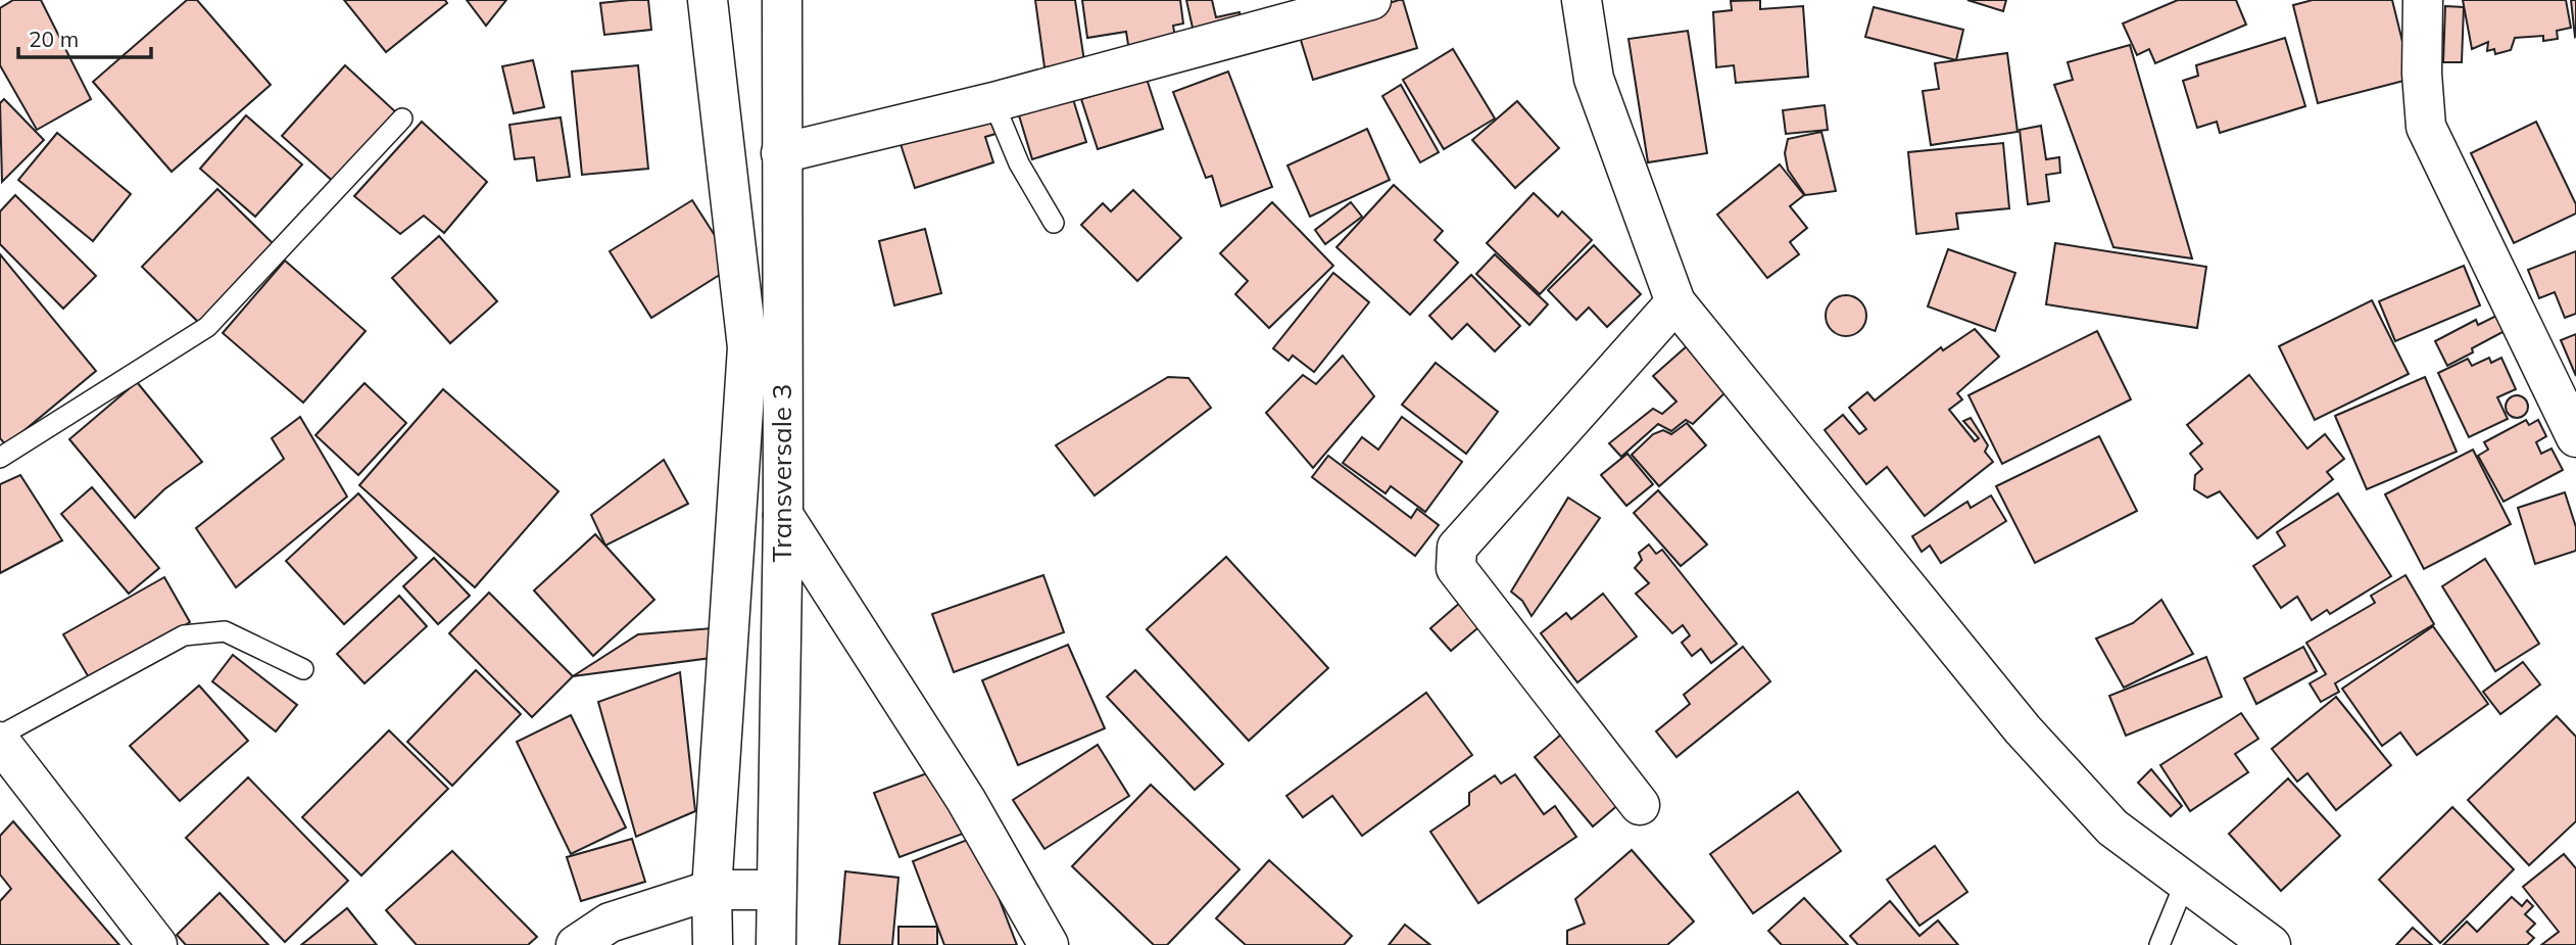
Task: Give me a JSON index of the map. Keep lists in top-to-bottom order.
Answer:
{
  "streets": {
    "street": ["Transversale 3"]
  },
  "scale_bar": "20 m"
}
